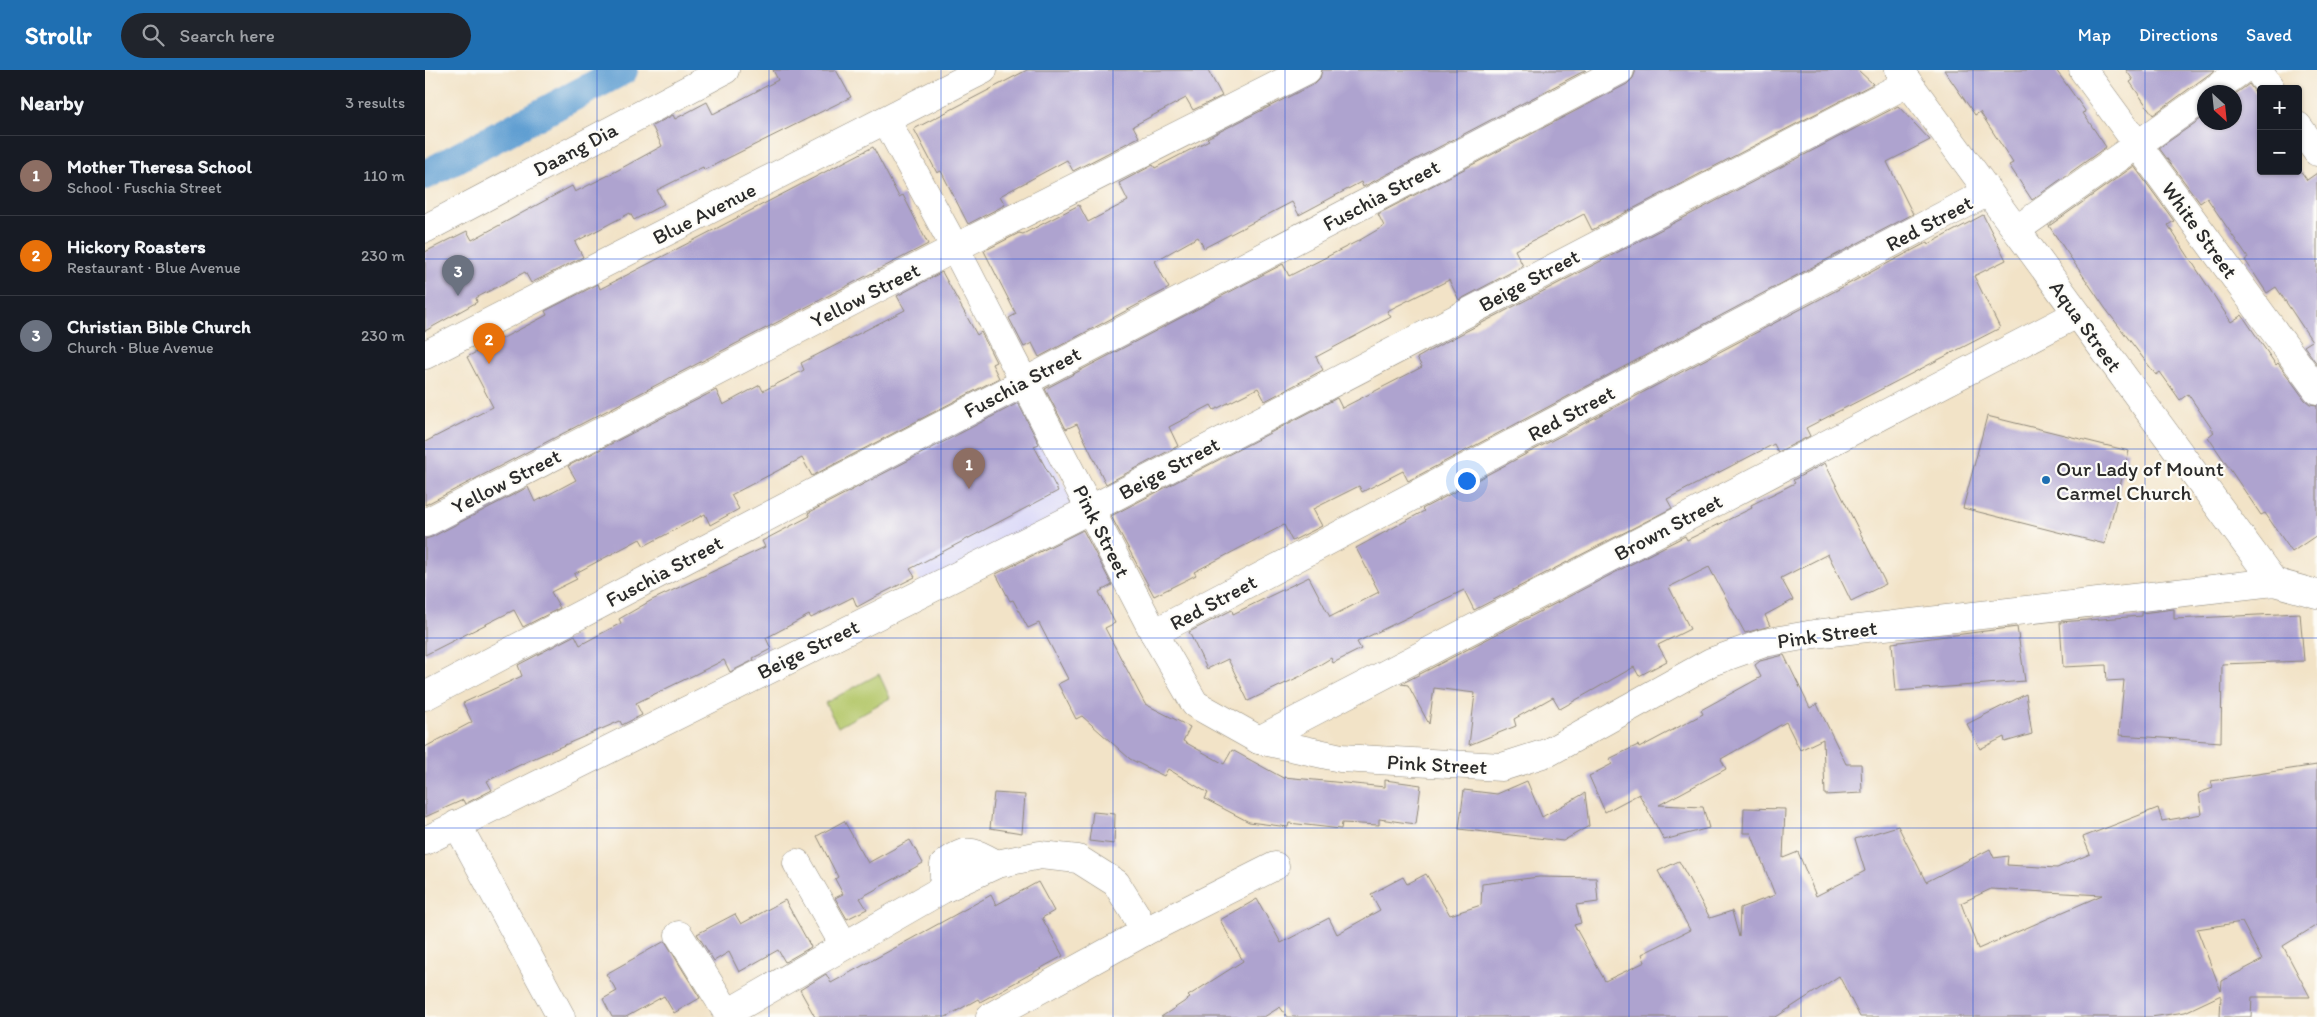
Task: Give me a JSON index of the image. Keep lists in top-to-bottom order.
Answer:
{
  "streets": {
    "street": [
      "Daang Dia",
      "Fuschia Street",
      "Blue Avenue",
      "Red Street",
      "White Street",
      "Beige Street",
      "Yellow Street",
      "Aqua Street",
      "Brown Street",
      "Pink Street"
    ]
  },
  "crossings": [
    ["Fuschia Street", "Pink Street"],
    ["Blue Avenue", "Pink Street"],
    ["Red Street", "Aqua Street"],
    ["Red Street", "Pink Street"],
    ["Beige Street", "Aqua Street"],
    ["Beige Street", "Pink Street"],
    ["Yellow Street", "Pink Street"],
    ["Aqua Street", "Brown Street"],
    ["Aqua Street", "Pink Street"],
    ["Brown Street", "Pink Street"]
  ],
  "places": ["Our Lady of Mount Carmel Church"],
  "north": "bottom right",
  "page": {
    "header": "Strollr",
    "search": "Search here",
    "nav": ["Map", "Directions", "Saved"],
    "heading": ["Nearby", "3 results"],
    "map_buttons": ["+", "−"],
    "list": [
      {
        "mark": "1",
        "name": "Mother Theresa School",
        "note": "School · Fuschia Street",
        "value": "110 m"
      },
      {
        "mark": "2",
        "name": "Hickory Roasters",
        "note": "Restaurant · Blue Avenue",
        "value": "230 m"
      },
      {
        "mark": "3",
        "name": "Christian Bible Church",
        "note": "Church · Blue Avenue",
        "value": "230 m"
      }
    ],
    "pins": ["3", "2", "1"]
  }
}
